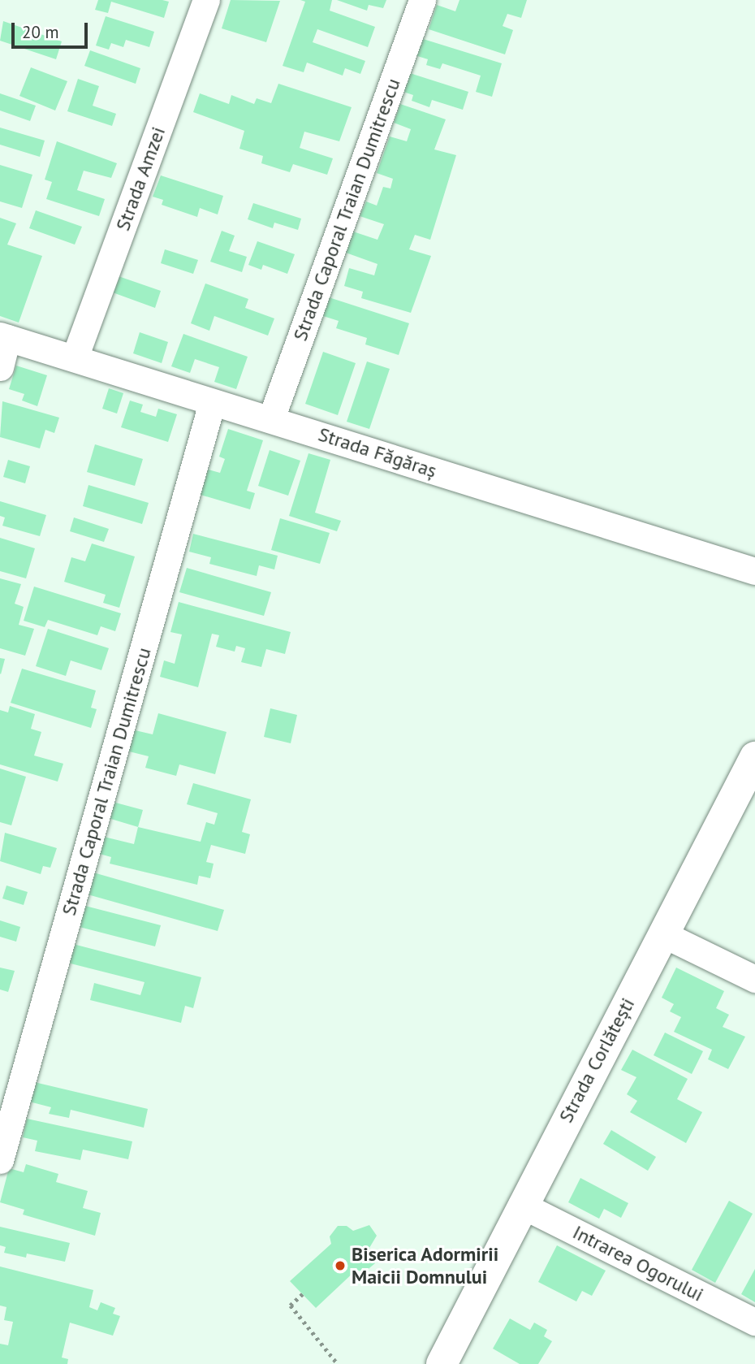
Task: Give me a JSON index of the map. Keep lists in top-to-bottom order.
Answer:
{
  "streets": {
    "street": [
      "Strada Amzei",
      "Strada Caporal Traian Dumitrescu",
      "Strada Făgăraș",
      "Strada Corlătești",
      "Intrarea Ogorului"
    ]
  },
  "crossings": [
    ["Strada Amzei", "Strada Făgăraș"],
    ["Strada Caporal Traian Dumitrescu", "Strada Făgăraș"],
    ["Strada Corlătești", "Intrarea Ogorului"]
  ],
  "places": ["Biserica Adormirii Maicii Domnului"],
  "scale_bar": "20 m"
}
